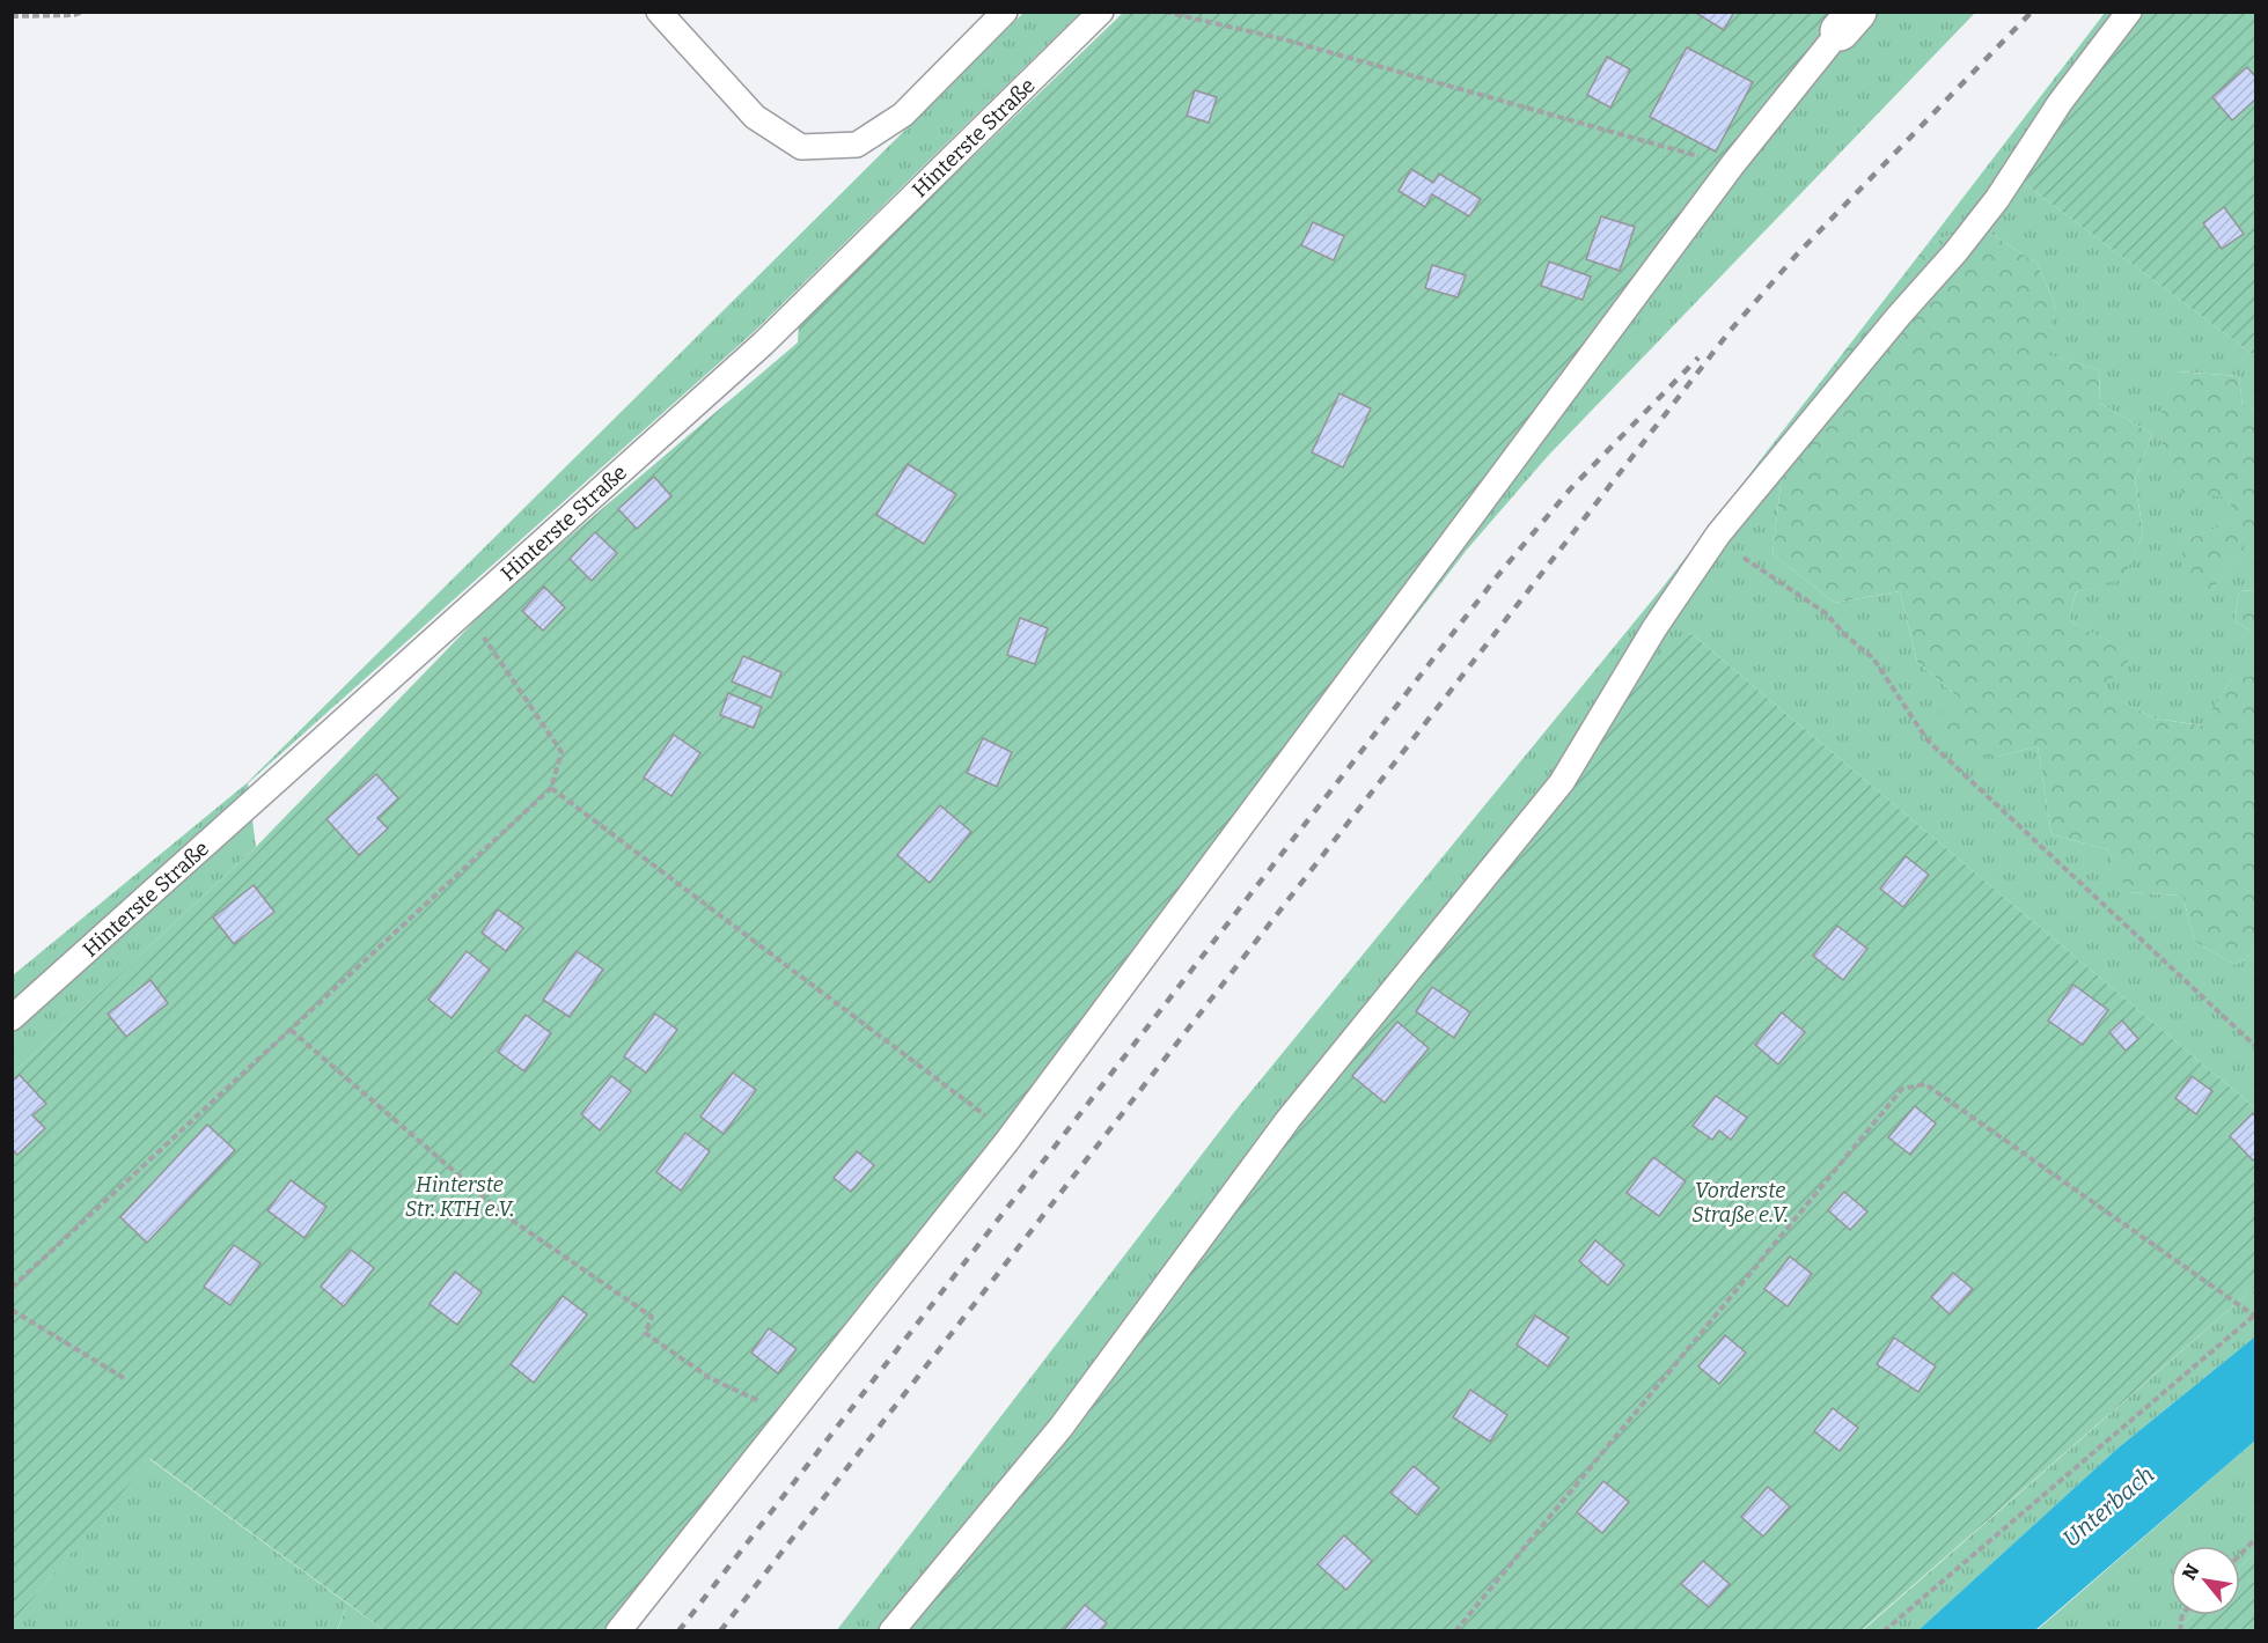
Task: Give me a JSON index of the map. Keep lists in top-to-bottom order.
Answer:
{
  "streets": {
    "lane": ["Hinterste Straße"]
  },
  "water": ["Unterbach"],
  "parks": ["Hinterste Str. KTH e.V.", "Vorderste Straße e.V."],
  "north": "top left"
}
